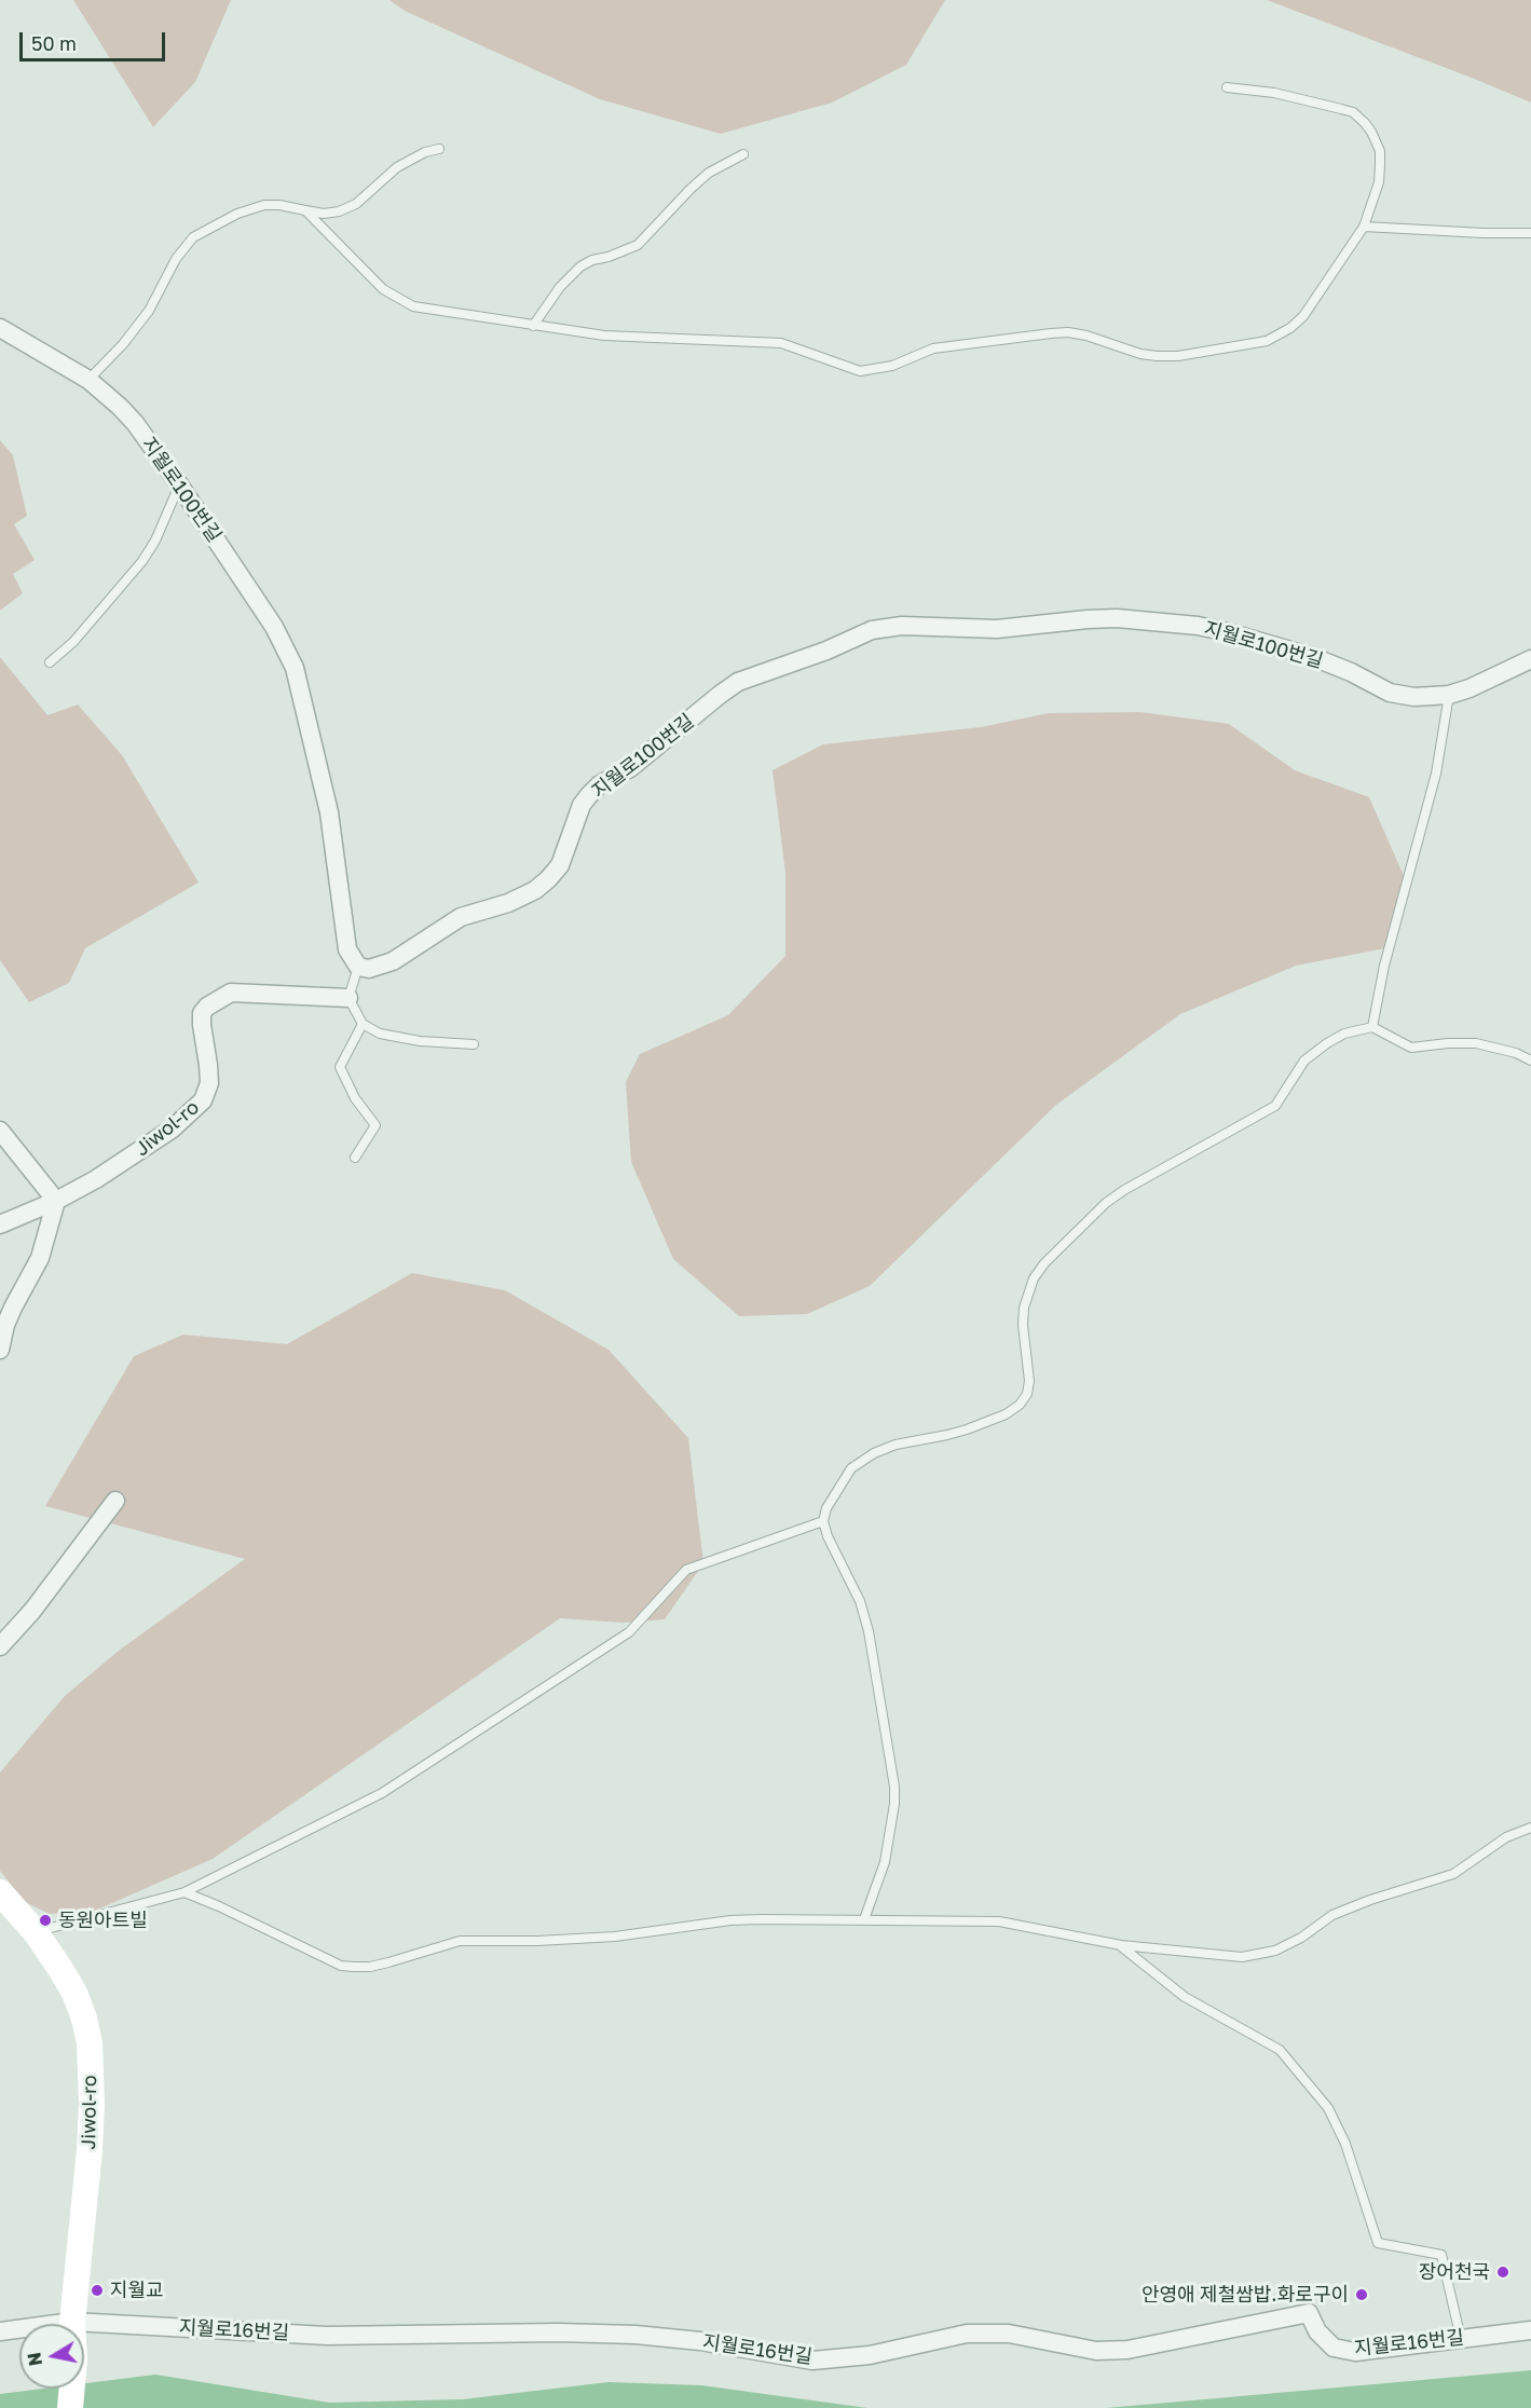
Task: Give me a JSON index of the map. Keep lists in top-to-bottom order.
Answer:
{
  "streets": {
    "street": ["지월로100번길", "Jiwol-ro", "지월로16번길"]
  },
  "crossings": [
    ["Jiwol-ro", "지월로16번길"]
  ],
  "places": [
    "동원아트빌",
    "장어천국",
    "지월교",
    "안영애 제철쌈밥.화로구이"
  ],
  "scale_bar": "50 m",
  "north": "left"
}
